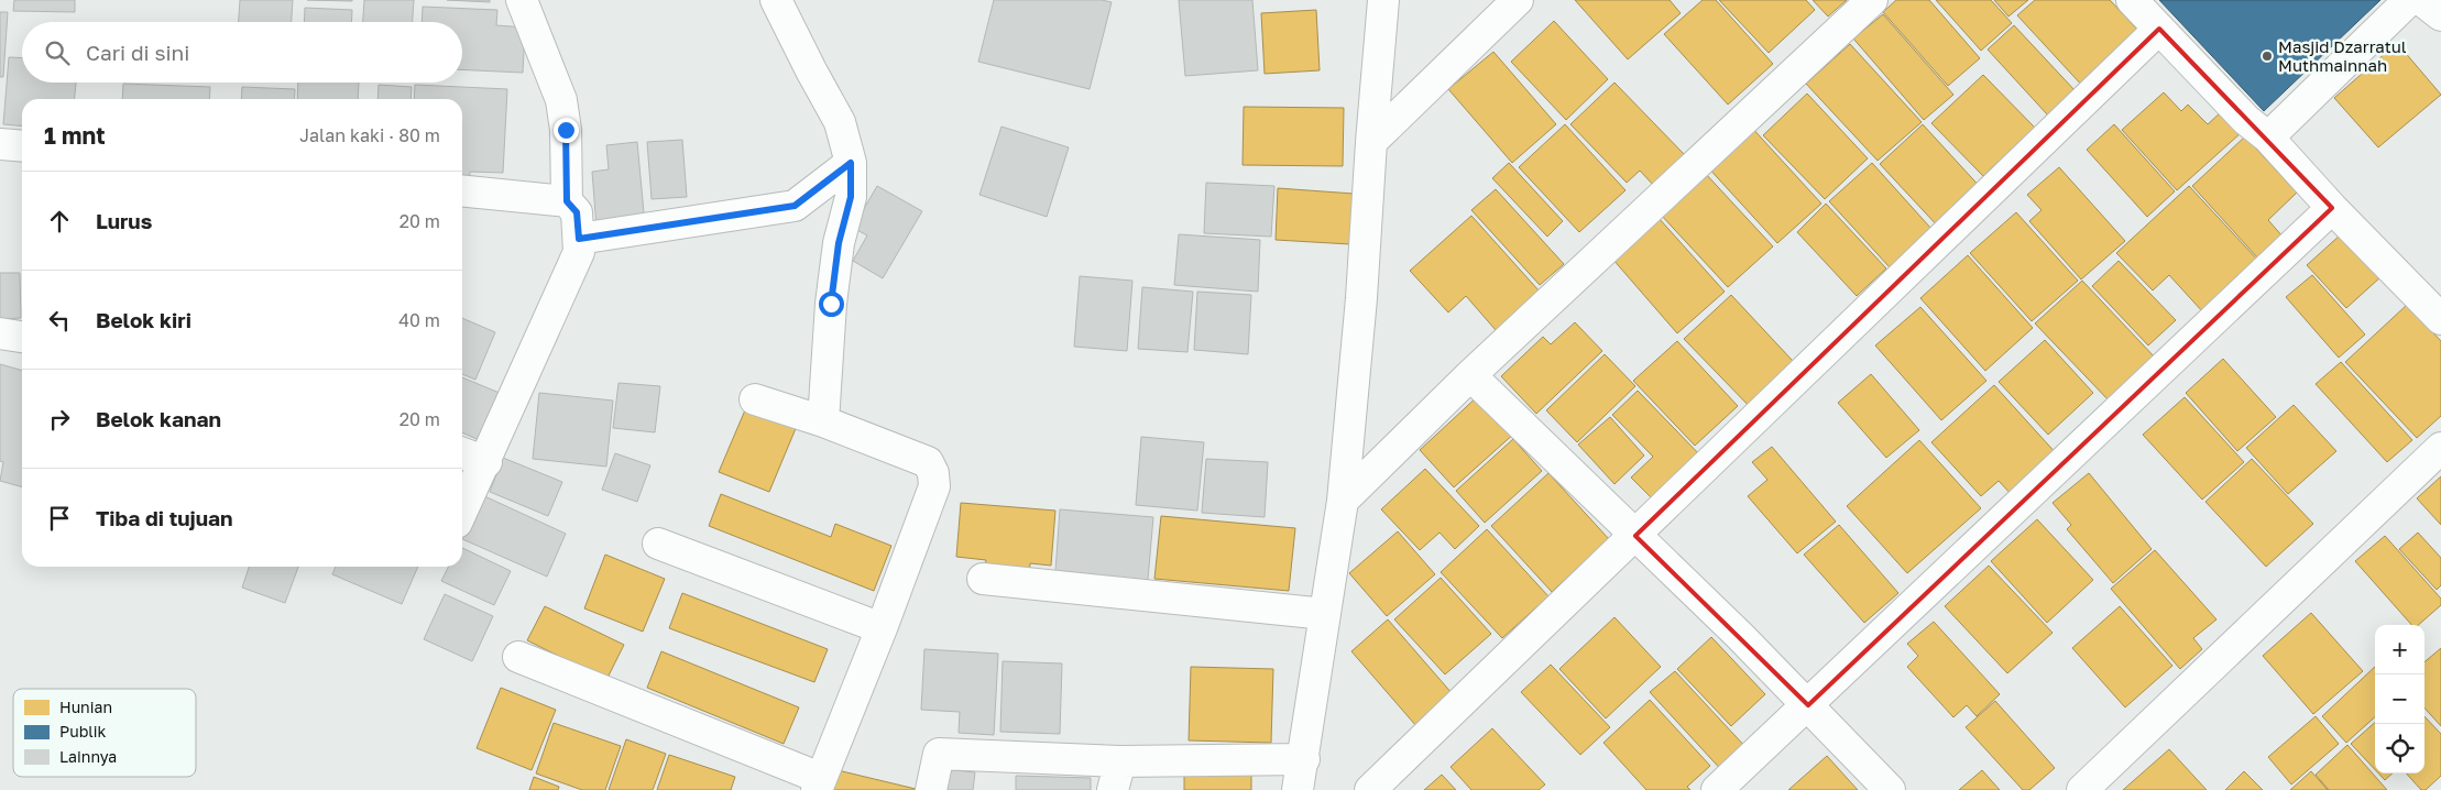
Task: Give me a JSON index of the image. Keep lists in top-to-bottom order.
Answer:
{
  "places": ["Masjid Dzarratul Muthmainnah"],
  "legend": ["Hunian", "Publik", "Lainnya"],
  "page": {
    "search": "Cari di sini",
    "heading": ["1 mnt", "Jalan kaki · 80 m"],
    "list": [
      ["Lurus", "20 m"],
      ["Belok kiri", "40 m"],
      ["Belok kanan", "20 m"],
      "Tiba di tujuan"
    ],
    "map_buttons": ["+", "−"]
  }
}
